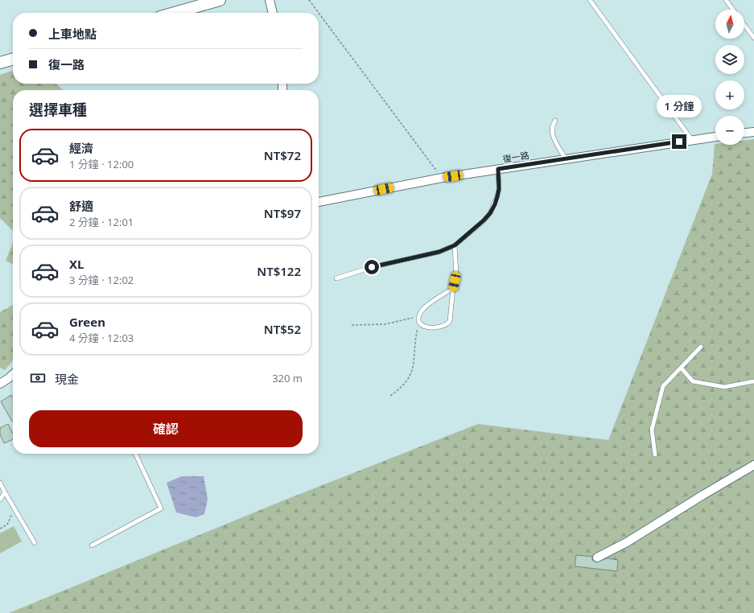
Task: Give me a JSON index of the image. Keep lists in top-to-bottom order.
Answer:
{
  "streets": {
    "street": ["復一路"]
  },
  "north": "top",
  "page": {
    "map_buttons": ["+", "−"],
    "banner": ["上車地點", "復一路"],
    "heading": "選擇車種",
    "bubble": "1 分鐘",
    "list": [
      {
        "name": "經濟",
        "note": "1 分鐘 · 12:00",
        "value": "NT$72"
      },
      {
        "name": "舒適",
        "note": "2 分鐘 · 12:01",
        "value": "NT$97"
      },
      {
        "name": "XL",
        "note": "3 分鐘 · 12:02",
        "value": "NT$122"
      },
      {
        "name": "Green",
        "note": "4 分鐘 · 12:03",
        "value": "NT$52"
      }
    ],
    "pay": ["現金", "320 m"],
    "buttons": "確認"
  }
}
